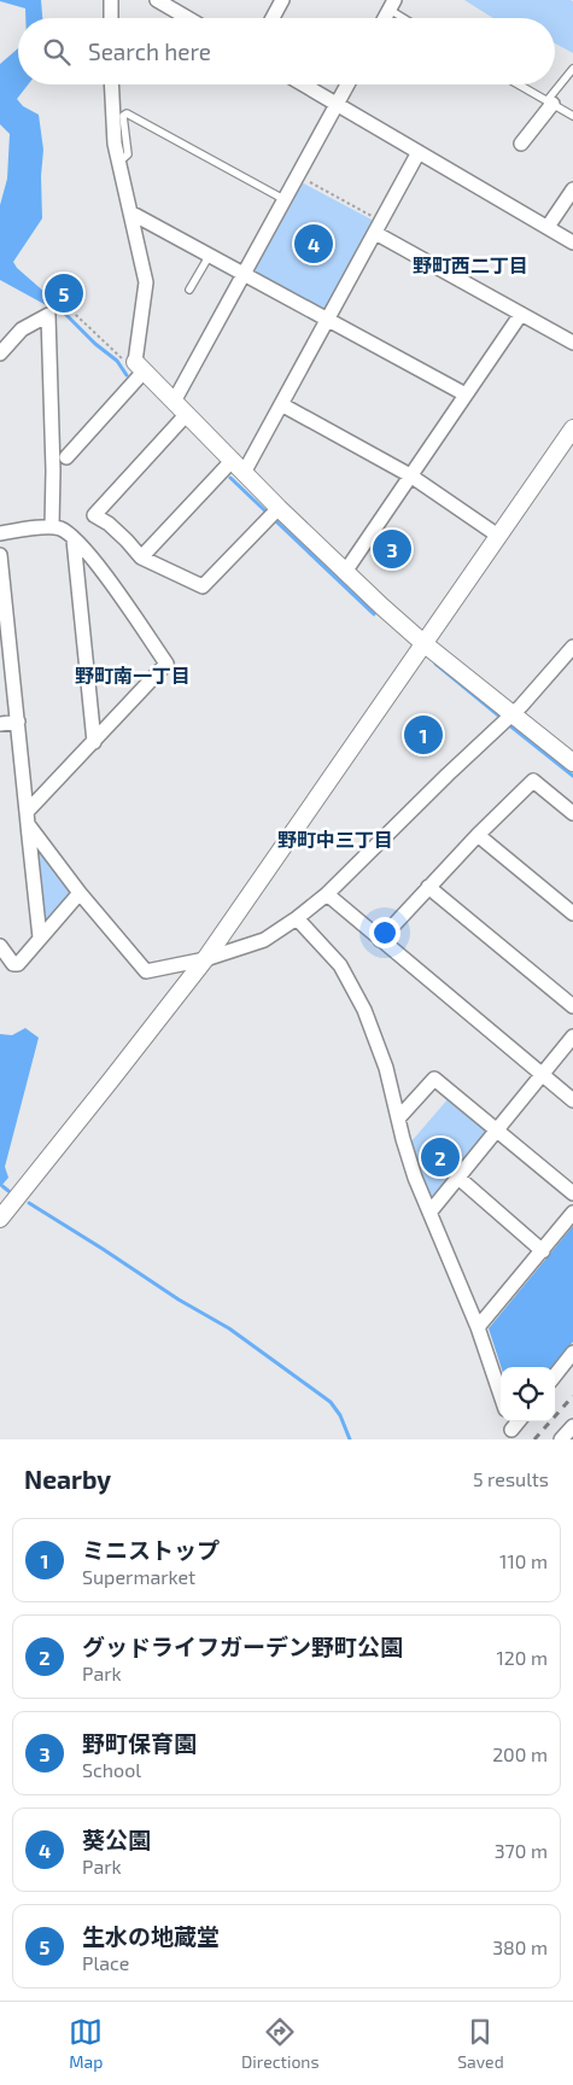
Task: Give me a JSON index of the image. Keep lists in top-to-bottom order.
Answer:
{
  "districts": ["野町西二丁目", "野町南一丁目", "野町中三丁目"],
  "page": {
    "search": "Search here",
    "pins": [
      "4",
      "5",
      "3",
      "1",
      "2"
    ],
    "heading": ["Nearby", "5 results"],
    "list": [
      {
        "mark": "1",
        "name": "ミニストップ",
        "note": "Supermarket",
        "value": "110 m"
      },
      {
        "mark": "2",
        "name": "グッドライフガーデン野町公園",
        "note": "Park",
        "value": "120 m"
      },
      {
        "mark": "3",
        "name": "野町保育園",
        "note": "School",
        "value": "200 m"
      },
      {
        "mark": "4",
        "name": "葵公園",
        "note": "Park",
        "value": "370 m"
      },
      {
        "mark": "5",
        "name": "生水の地蔵堂",
        "note": "Place",
        "value": "380 m"
      }
    ],
    "nav": ["Map", "Directions", "Saved"]
  }
}
